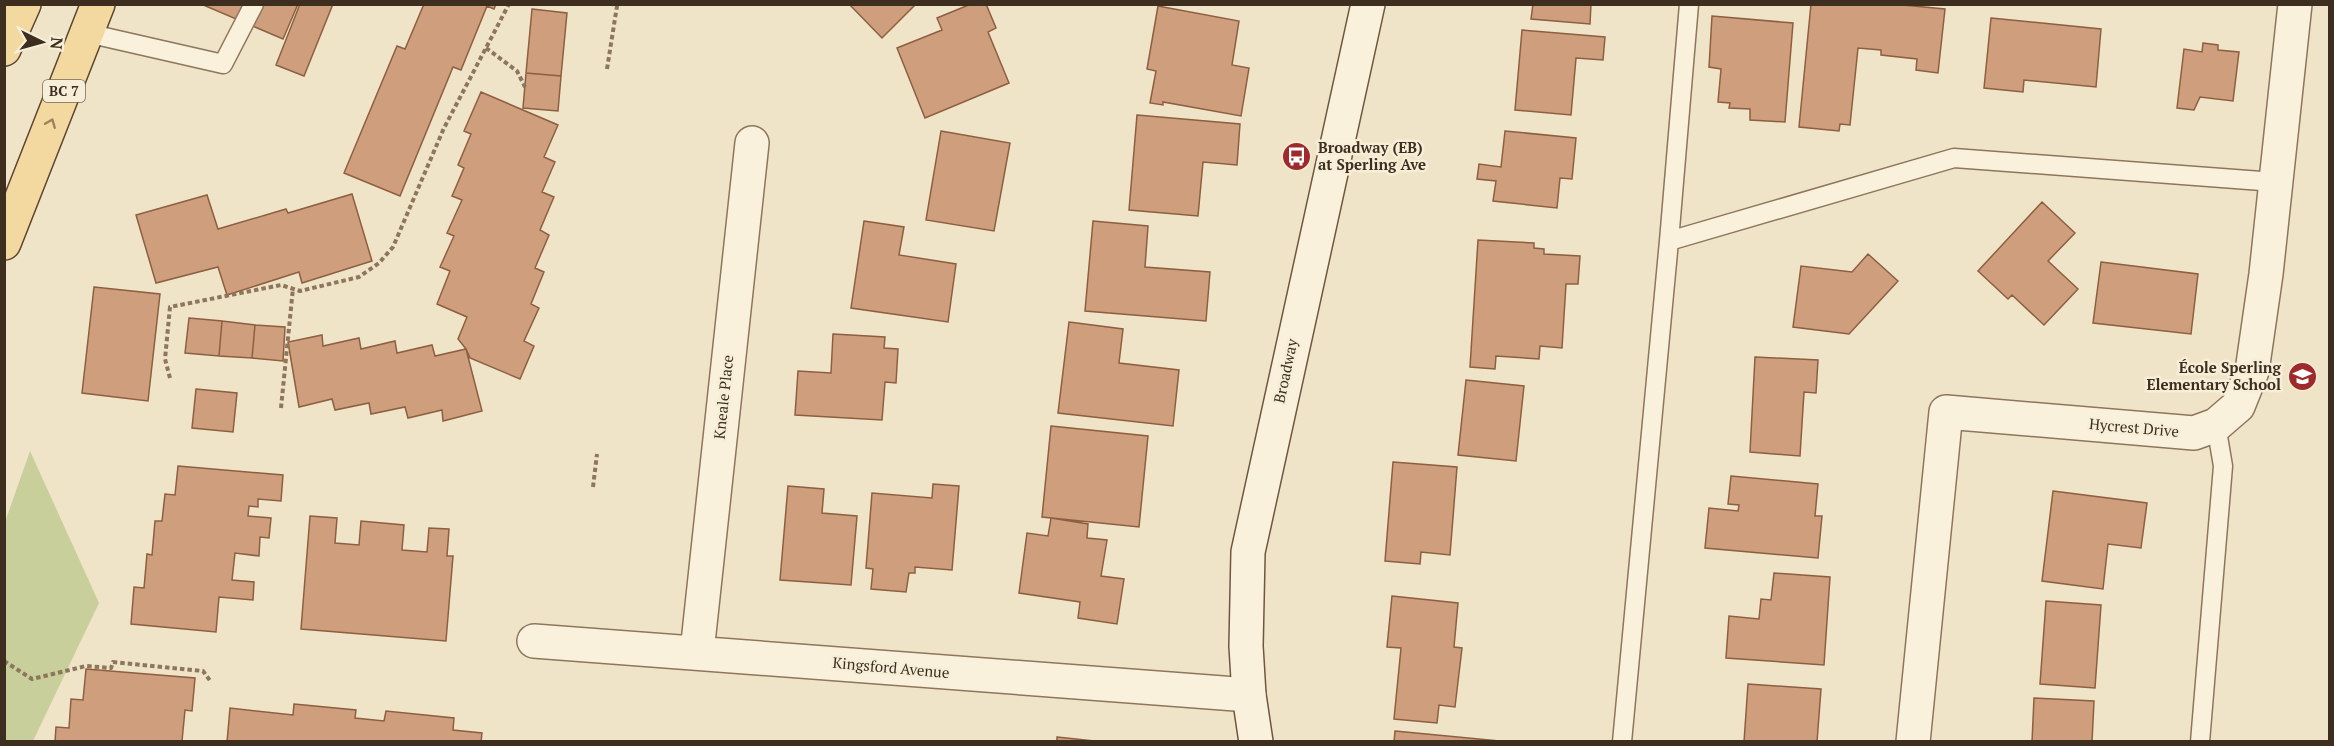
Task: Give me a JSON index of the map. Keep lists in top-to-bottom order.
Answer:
{
  "streets": {
    "main road": ["BC 7"],
    "street": [
      "Broadway",
      "Kneale Place",
      "Hycrest Drive",
      "Kingsford Avenue"
    ]
  },
  "crossings": [
    ["Broadway", "Kingsford Avenue"],
    ["Kneale Place", "Kingsford Avenue"]
  ],
  "places": {
    "bus stop": ["Broadway (EB) at Sperling Ave"],
    "school or university": ["École Sperling Elementary School"]
  },
  "north": "right"
}
